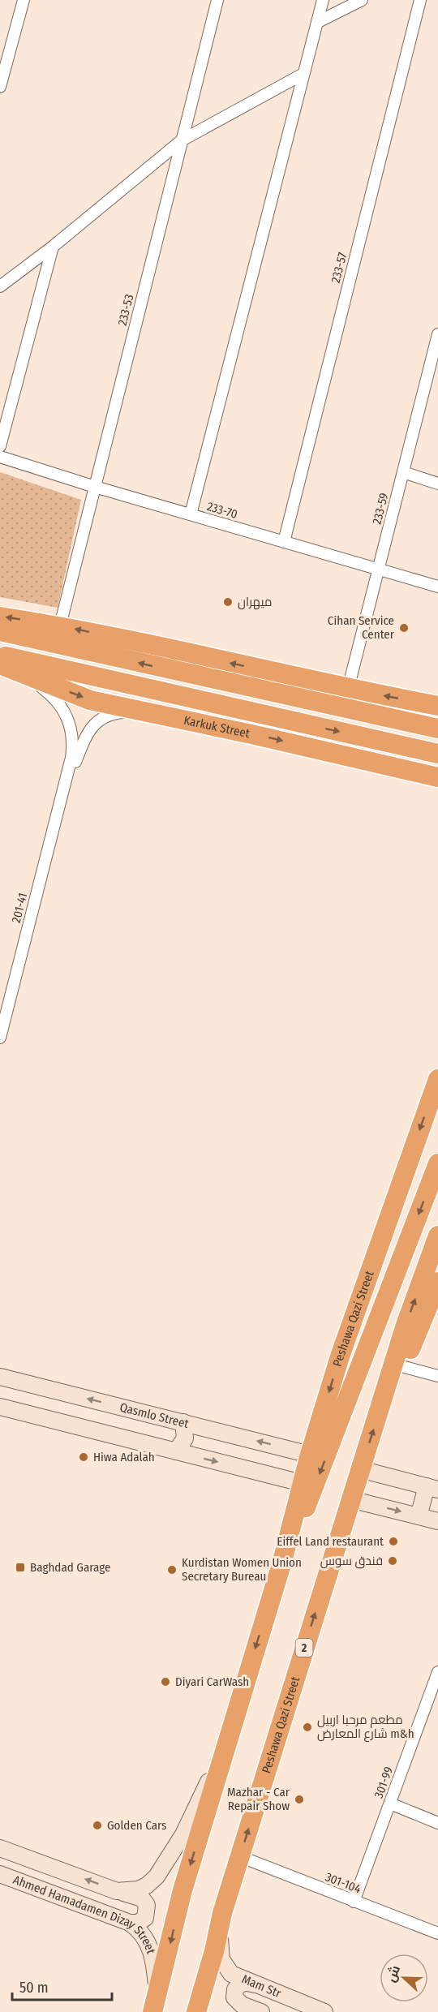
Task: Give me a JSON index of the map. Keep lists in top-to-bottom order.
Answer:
{
  "streets": {
    "highway": ["Karkuk Street", "Peshawa Qazi Street", "2"],
    "main road": ["Qasmlo Street", "Ahmed Hamadamen Dizay Street", "Mam Str"],
    "street": [
      "233-57",
      "233-53",
      "233-59",
      "233-70",
      "201-41",
      "301-99",
      "301-104"
    ]
  },
  "crossings": [
    ["233-57", "233-70"],
    ["233-53", "233-70"],
    ["233-59", "233-70"],
    ["Karkuk Street", "201-41"],
    ["Peshawa Qazi Street", "Qasmlo Street"],
    ["Peshawa Qazi Street", "301-104"],
    ["Peshawa Qazi Street", "Ahmed Hamadamen Dizay Street"],
    ["Peshawa Qazi Street", "Mam Str"],
    ["301-99", "301-104"]
  ],
  "places": {
    "other": [
      "میهران",
      "Cihan Service Center",
      "Hiwa Adalah",
      "Eiffel Land restaurant",
      "فندق سوس",
      "Kurdistan Women Union Secretary Bureau",
      "Diyari CarWash",
      "مطعم مرحبا اربيل شارع المعارض m&h",
      "Mazhar - Car Repair Show",
      "Golden Cars"
    ],
    "transit": ["Baghdad Garage"]
  },
  "scale_bar": "50 m",
  "north": "left"
}
